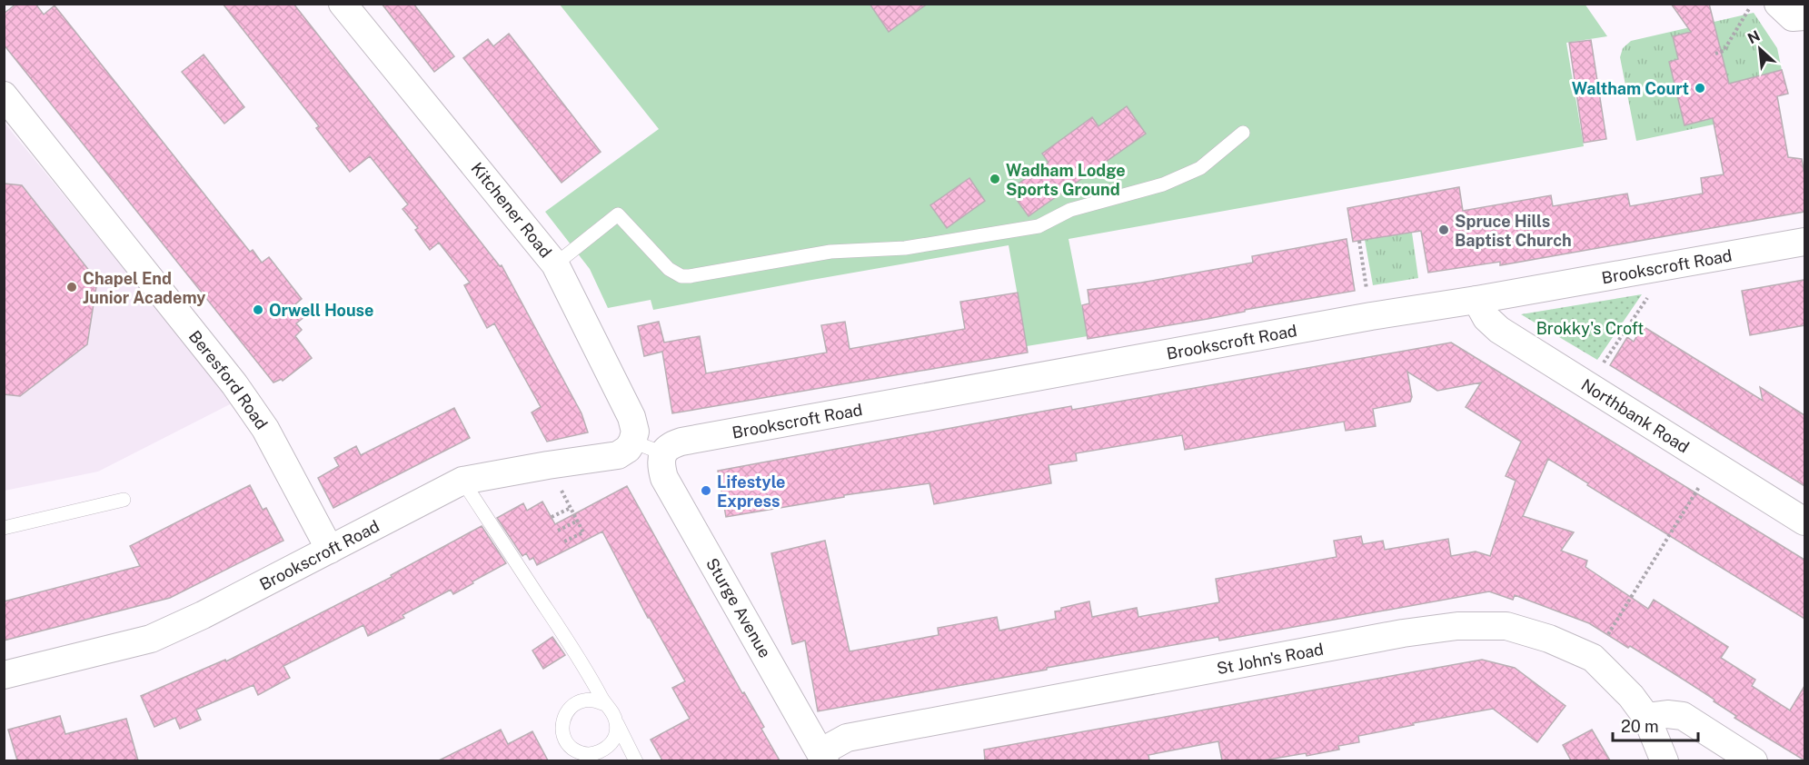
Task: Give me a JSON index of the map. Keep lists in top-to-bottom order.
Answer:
{
  "streets": {
    "street": [
      "Kitchener Road",
      "Brookscroft Road",
      "Beresford Road",
      "Northbank Road",
      "Sturge Avenue",
      "St John's Road"
    ]
  },
  "crossings": [
    ["Kitchener Road", "Brookscroft Road"],
    ["Brookscroft Road", "Beresford Road"],
    ["Brookscroft Road", "Northbank Road"],
    ["Brookscroft Road", "Sturge Avenue"],
    ["Sturge Avenue", "St John's Road"]
  ],
  "parks": ["Brokky's Croft"],
  "places": [
    "Waltham Court",
    "Wadham Lodge Sports Ground",
    "Spruce Hills Baptist Church",
    "Chapel End Junior Academy",
    "Orwell House",
    "Lifestyle Express"
  ],
  "scale_bar": "20 m",
  "north": "top left"
}
